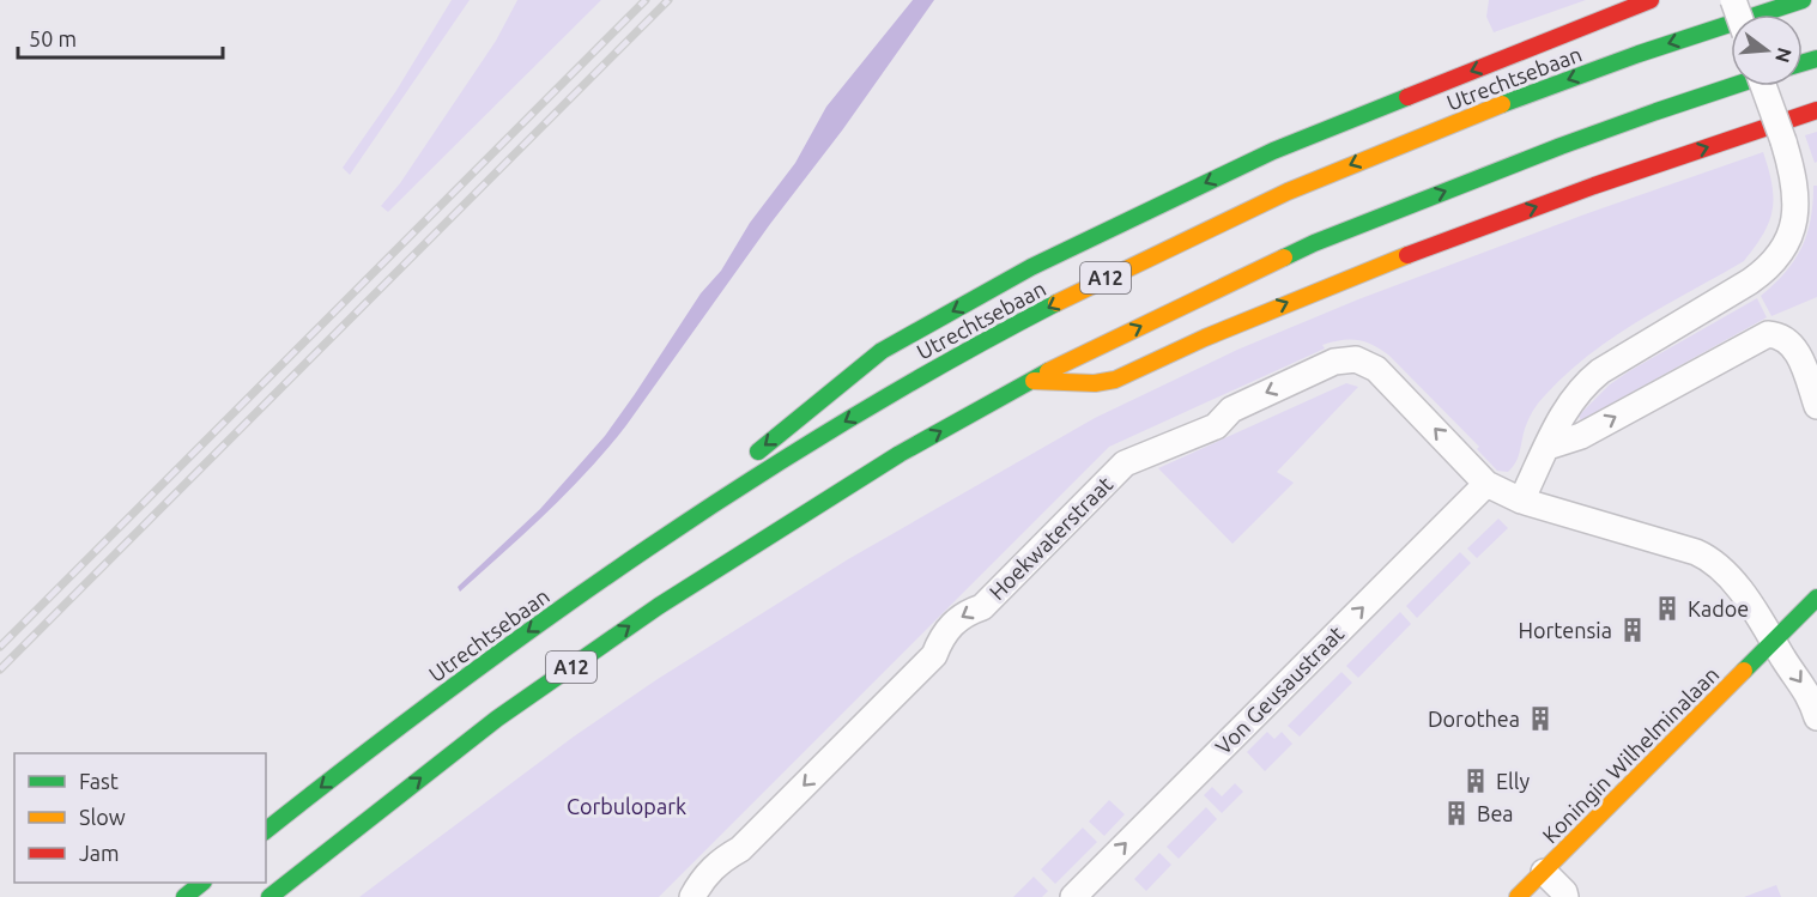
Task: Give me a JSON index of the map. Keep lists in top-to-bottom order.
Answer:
{
  "streets": {
    "main road": ["Utrechtsebaan", "A12", "Koningin Wilhelminalaan"],
    "street": ["Hoekwaterstraat", "Von Geusaustraat"]
  },
  "crossings": [
    ["Utrechtsebaan", "A12"],
    ["Hoekwaterstraat", "Von Geusaustraat"]
  ],
  "one_way": ["Hoekwaterstraat", "Von Geusaustraat"],
  "parks": ["Corbulopark"],
  "places": {
    "building": [
      "Kadoe",
      "Hortensia",
      "Dorothea",
      "Elly",
      "Bea"
    ]
  },
  "legend": ["Fast", "Slow", "Jam"],
  "scale_bar": "50 m",
  "north": "right"
}
